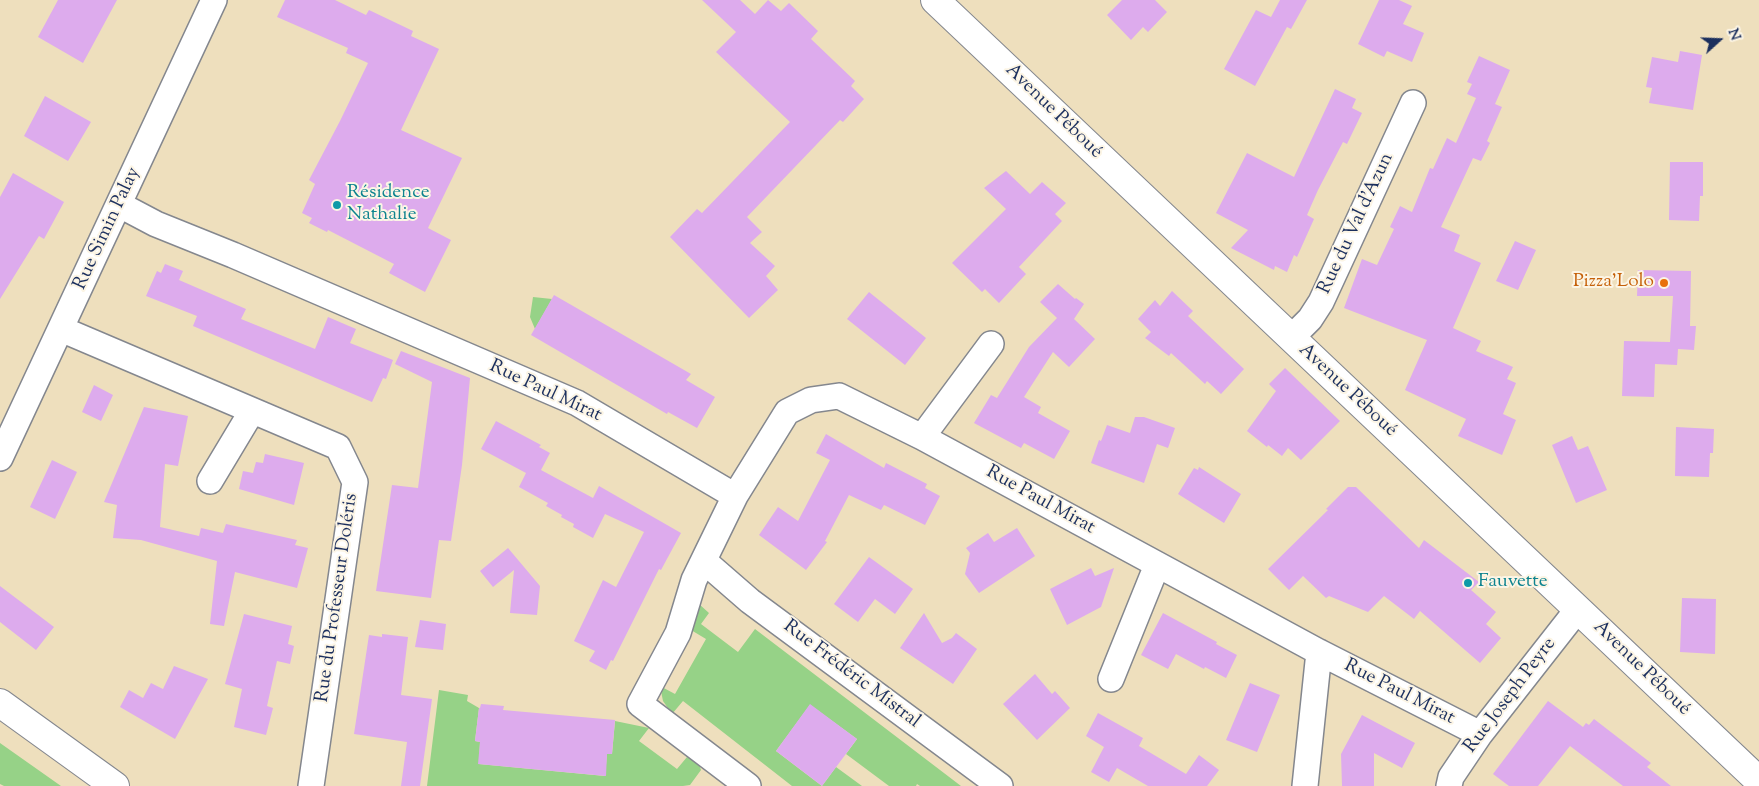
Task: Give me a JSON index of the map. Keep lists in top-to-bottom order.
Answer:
{
  "streets": {
    "street": [
      "Avenue Péboué",
      "Rue du Val d'Azun",
      "Rue Simin Palay",
      "Rue Paul Mirat",
      "Rue du Professeur Doléris",
      "Rue Frédéric Mistral",
      "Rue Joseph Peyre"
    ]
  },
  "crossings": [
    ["Avenue Péboué", "Rue du Val d'Azun"],
    ["Avenue Péboué", "Rue Joseph Peyre"],
    ["Rue Simin Palay", "Rue Paul Mirat"],
    ["Rue Simin Palay", "Rue du Professeur Doléris"],
    ["Rue Paul Mirat", "Rue Joseph Peyre"]
  ],
  "places": ["Résidence Nathalie", "Pizza'Lolo", "Fauvette"],
  "north": "right"
}
